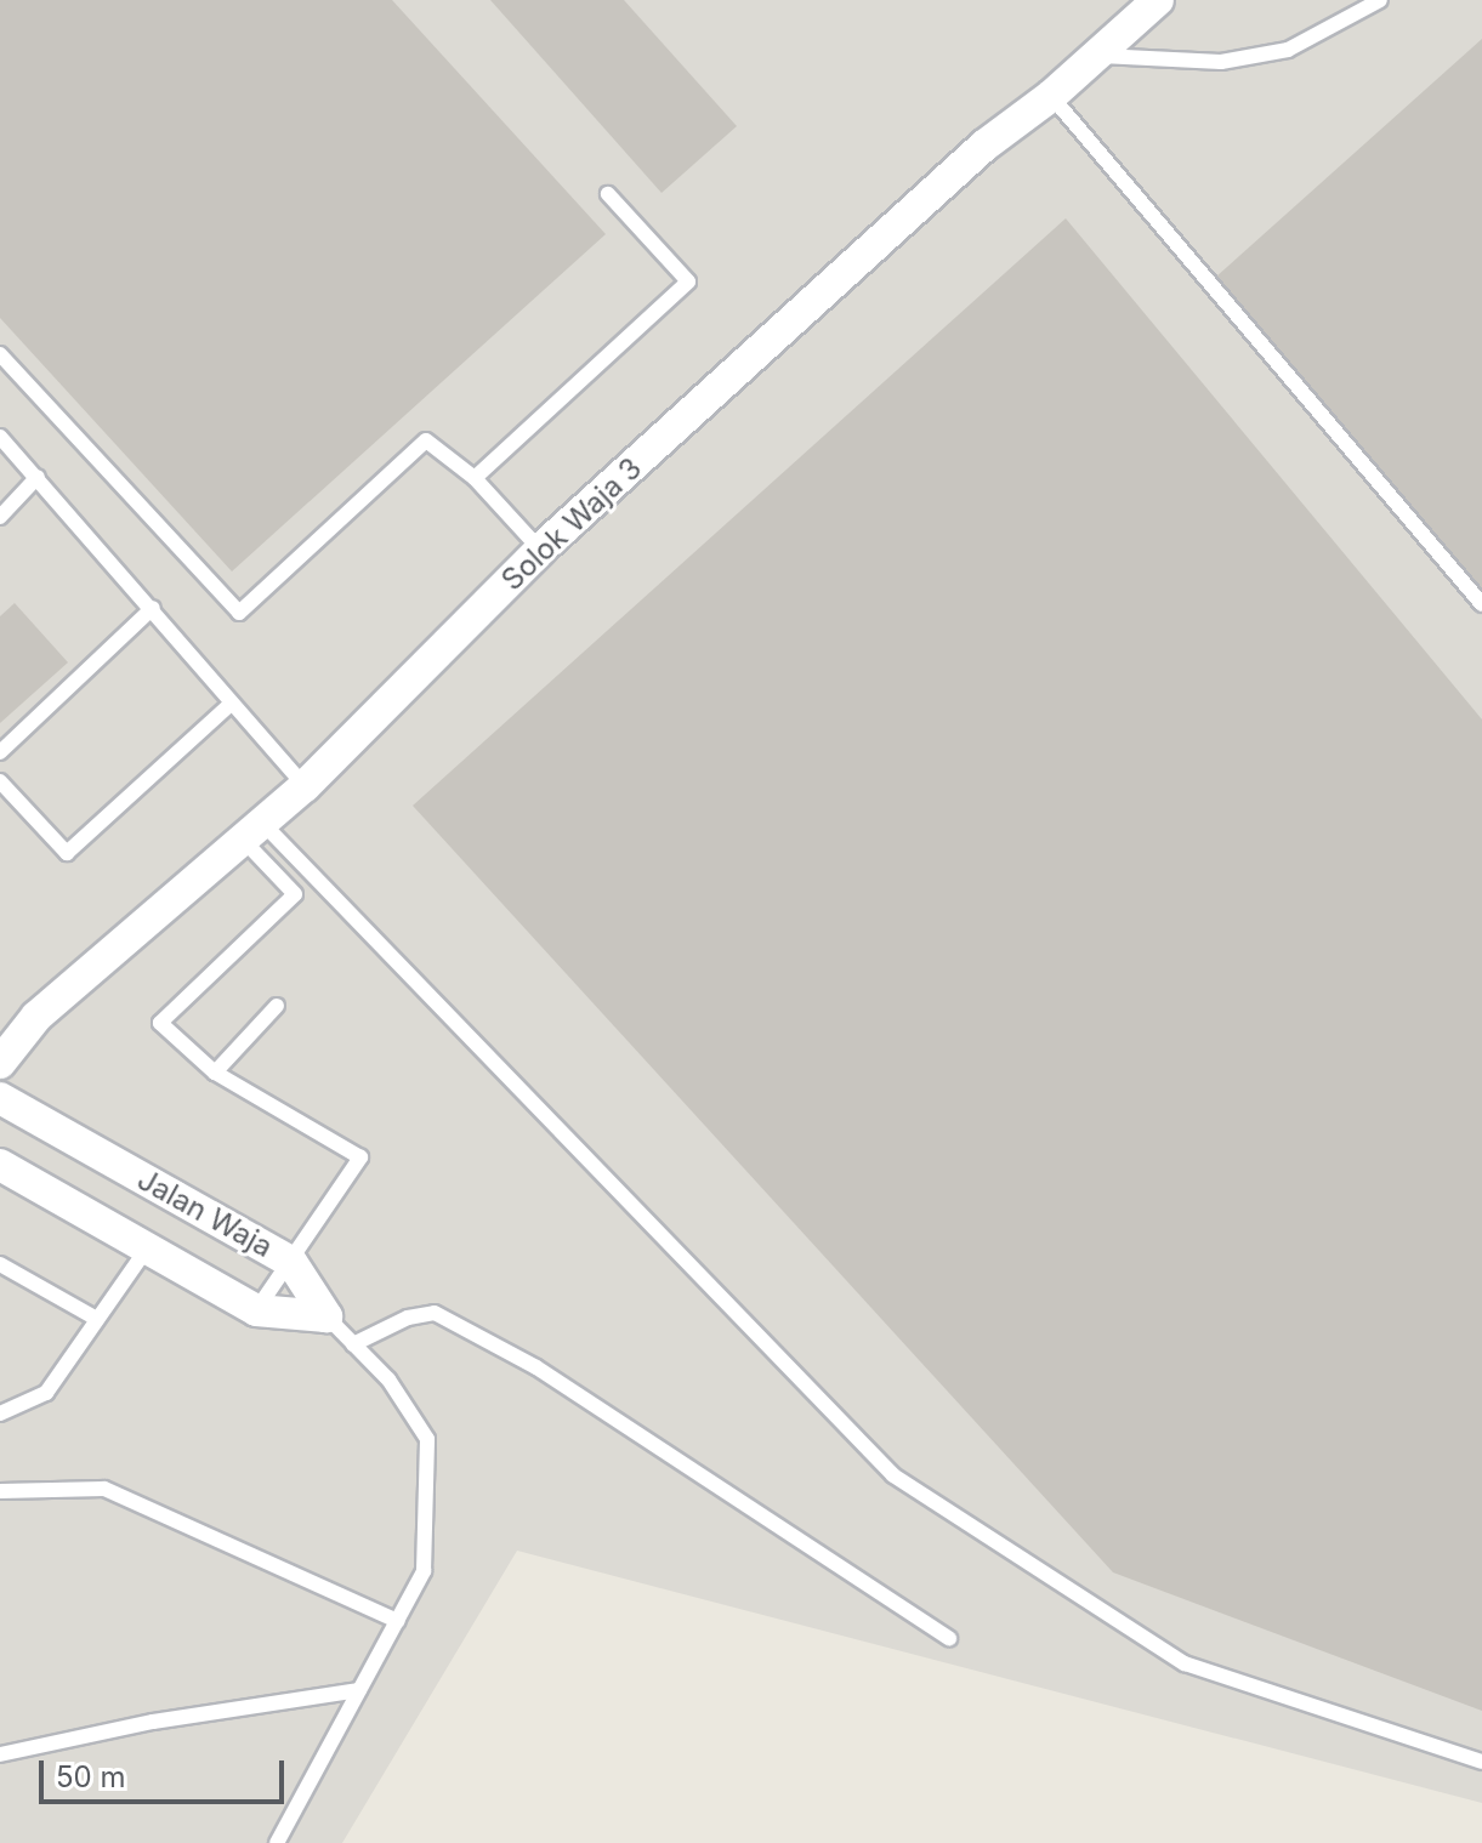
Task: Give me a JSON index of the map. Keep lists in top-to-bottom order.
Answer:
{
  "streets": {
    "street": ["Solok Waja 3", "Jalan Waja"]
  },
  "scale_bar": "50 m"
}
